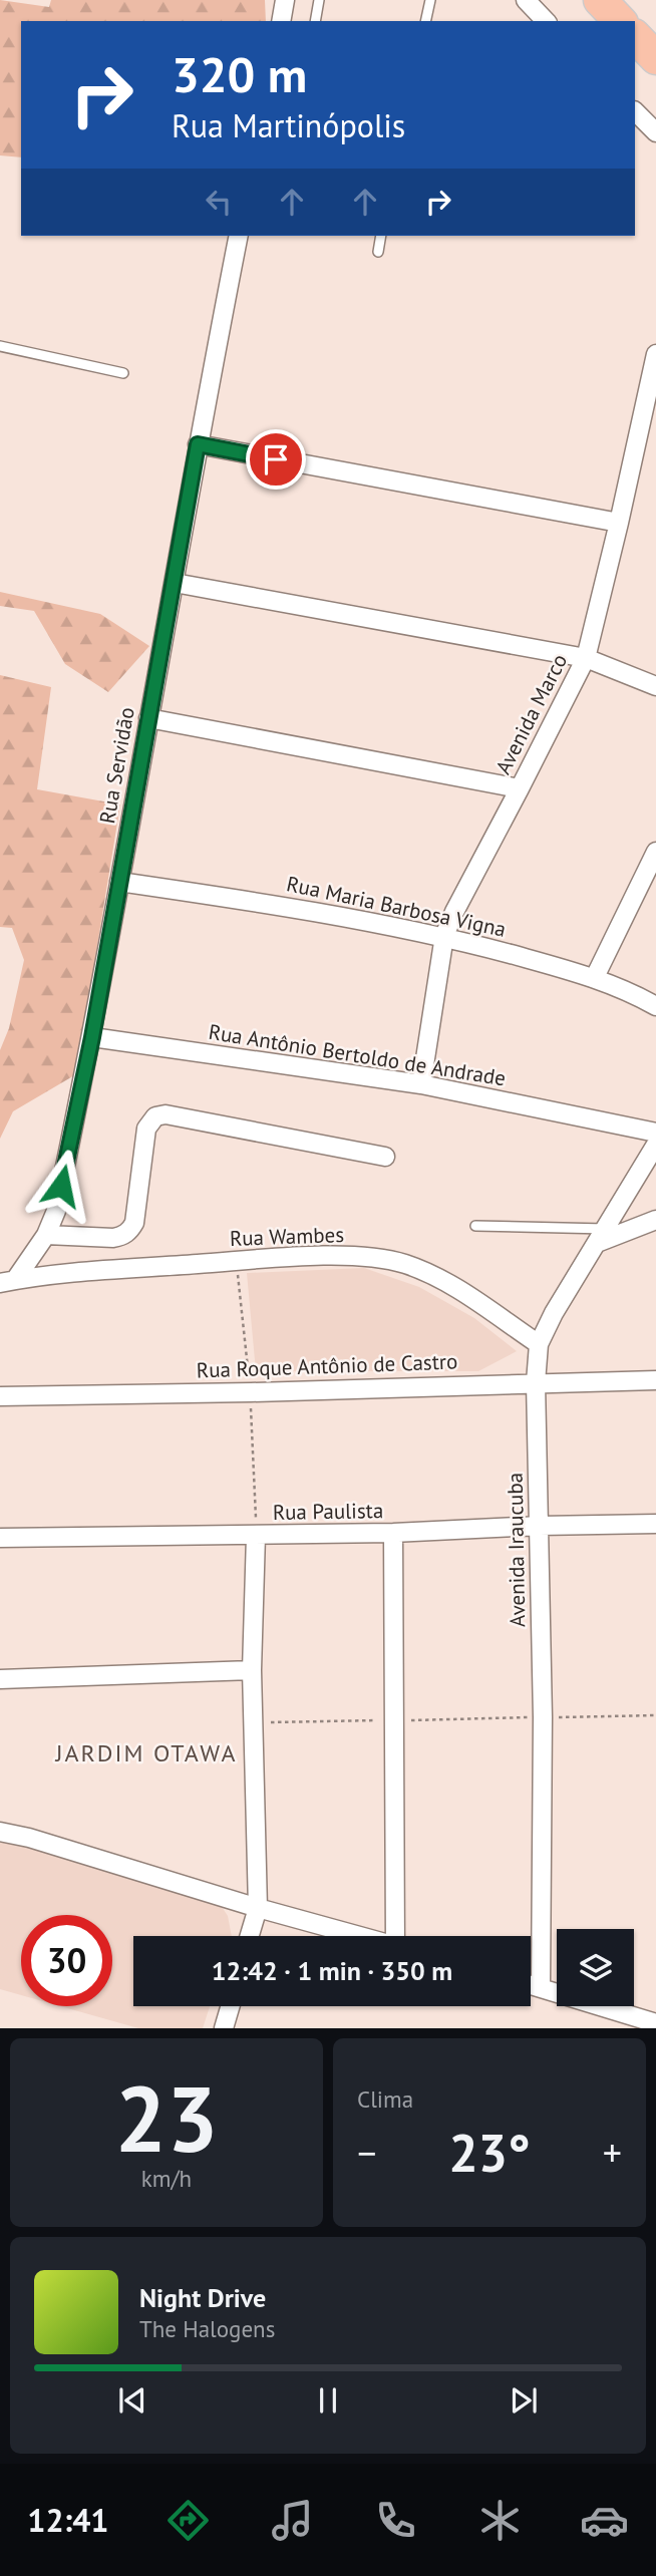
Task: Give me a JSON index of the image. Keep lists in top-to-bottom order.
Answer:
{
  "streets": {
    "street": [
      "Avenida Marco",
      "Rua Servidão",
      "Rua Maria Barbosa Vigna",
      "Rua Antônio Bertoldo de Andrade",
      "Rua Wambes",
      "Rua Roque Antônio de Castro",
      "Rua Paulista",
      "Avenida Iraucuba"
    ]
  },
  "crossings": [
    ["Avenida Marco", "Rua Maria Barbosa Vigna"],
    ["Avenida Marco", "Rua Antônio Bertoldo de Andrade"],
    ["Rua Servidão", "Rua Maria Barbosa Vigna"],
    ["Rua Servidão", "Rua Antônio Bertoldo de Andrade"],
    ["Rua Servidão", "Rua Wambes"],
    ["Rua Wambes", "Avenida Iraucuba"],
    ["Rua Roque Antônio de Castro", "Avenida Iraucuba"],
    ["Rua Paulista", "Avenida Iraucuba"]
  ],
  "districts": ["JARDIM OTAWA"],
  "page": {
    "turn": ["320 m", "Rua Martinópolis"],
    "limit": "30",
    "trip": "12:42 · 1 min · 350 m",
    "tile": [
      ["23", "km/h"],
      "Clima"
    ],
    "heat": ["−", "23°", "+"],
    "song": ["Night Drive", "The Halogens"],
    "tabs": "12:41"
  }
}
